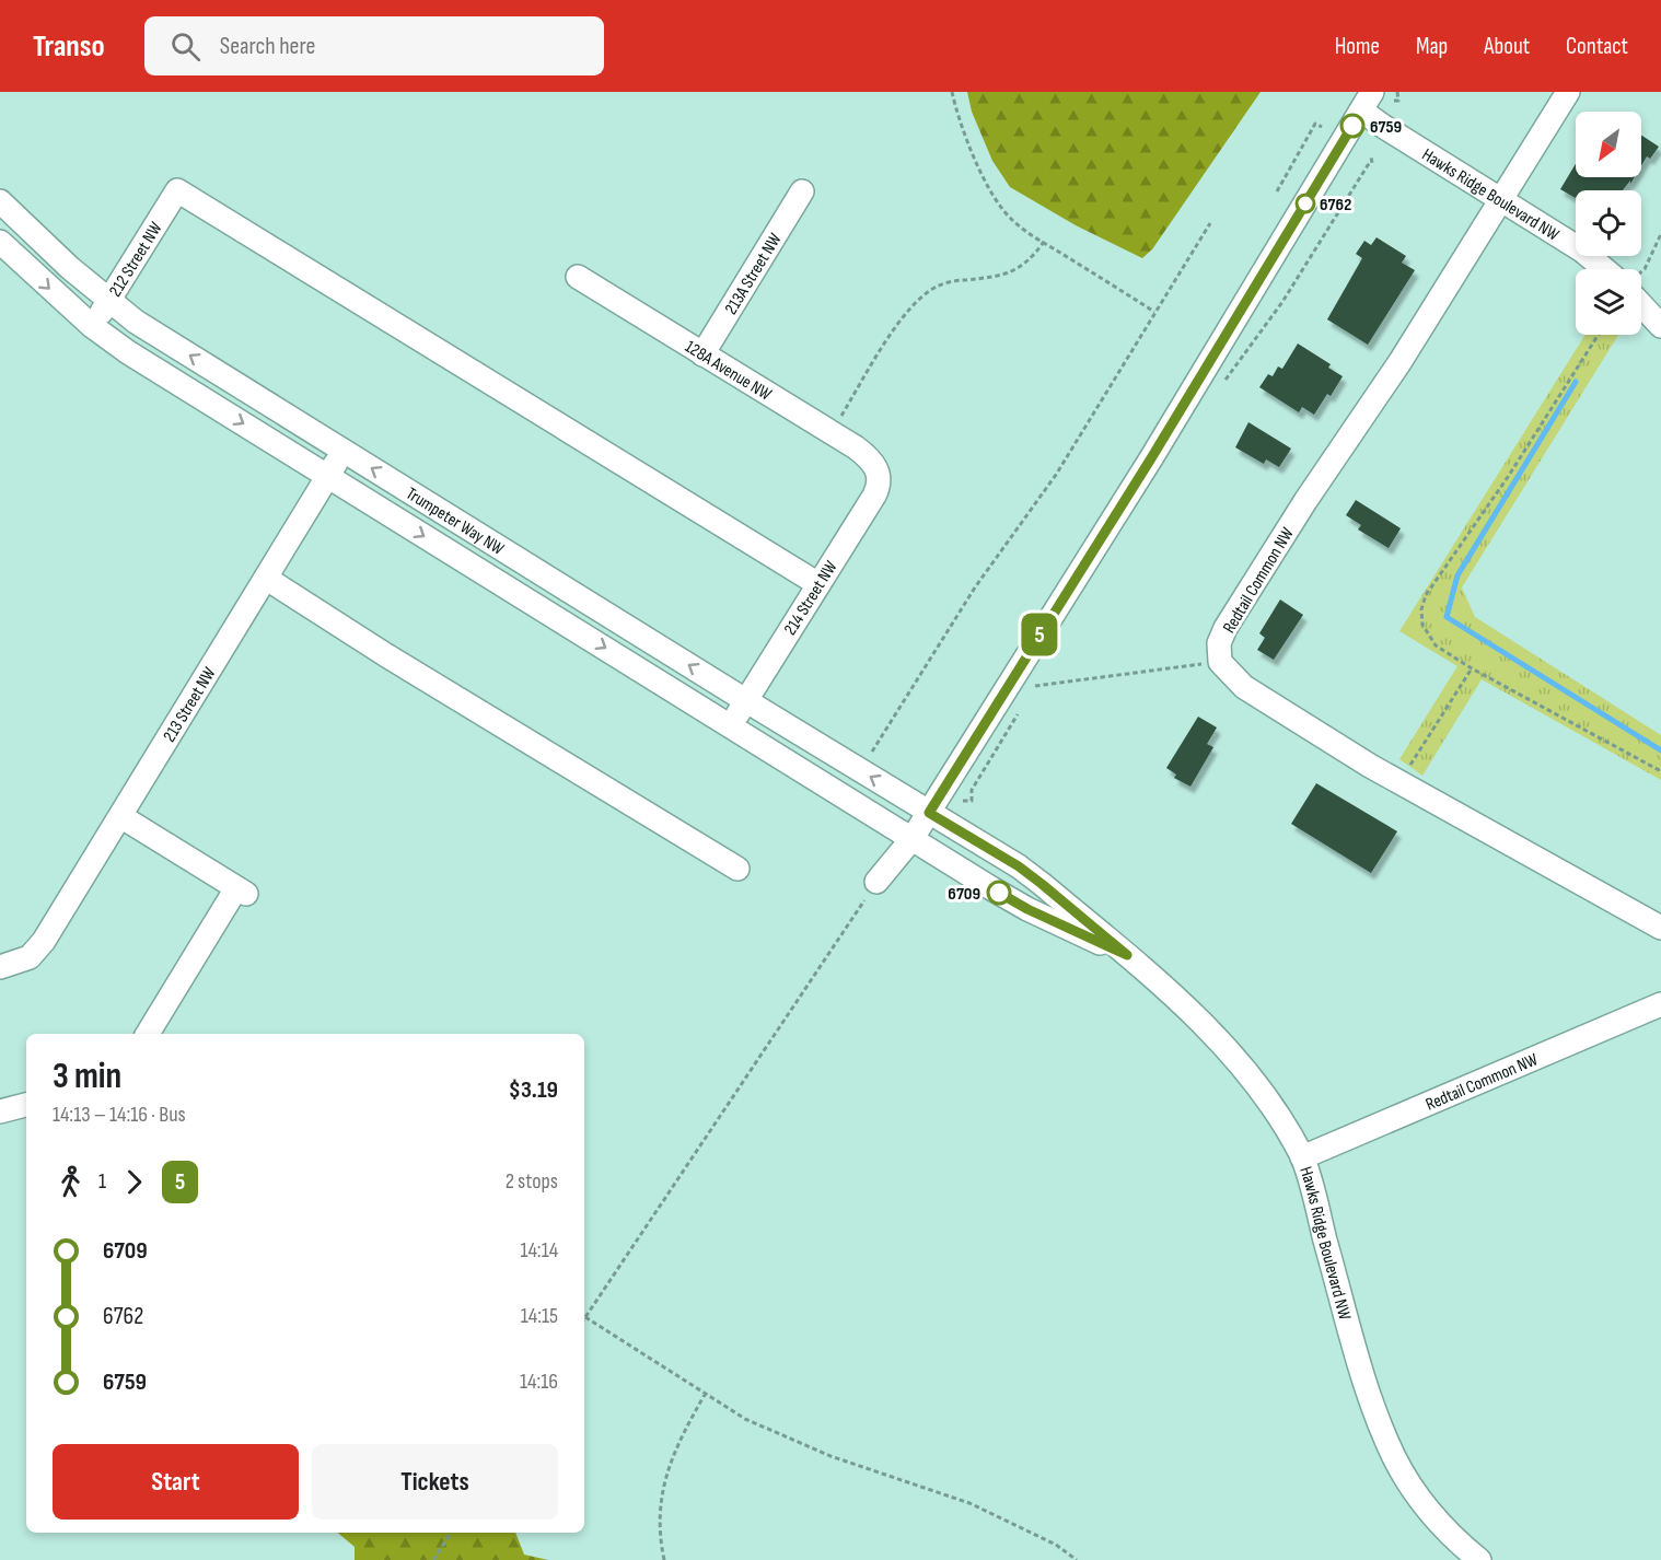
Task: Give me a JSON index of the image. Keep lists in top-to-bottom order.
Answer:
{
  "streets": {
    "street": [
      "Hawks Ridge Boulevard NW",
      "212 Street NW",
      "213A Street NW",
      "128A Avenue NW",
      "Trumpeter Way NW",
      "Redtail Common NW",
      "214 Street NW",
      "213 Street NW"
    ]
  },
  "crossings": [
    ["Hawks Ridge Boulevard NW", "Trumpeter Way NW"],
    ["Hawks Ridge Boulevard NW", "Redtail Common NW"],
    ["212 Street NW", "Trumpeter Way NW"],
    ["212 Street NW", "214 Street NW"],
    ["213A Street NW", "128A Avenue NW"],
    ["128A Avenue NW", "214 Street NW"],
    ["Trumpeter Way NW", "214 Street NW"],
    ["Trumpeter Way NW", "213 Street NW"]
  ],
  "places": ["6759", "6762", "6709"],
  "lines": ["bus line 5"],
  "north": "bottom left",
  "page": {
    "header": "Transo",
    "search": "Search here",
    "nav": [
      "Home",
      "Map",
      "About",
      "Contact"
    ],
    "on_map": "5",
    "heading": ["3 min", "14:13 – 14:16 · Bus", "$3.19"],
    "legs": ["1", "5", "2 stops"],
    "list": [
      {
        "name": "6709",
        "value": "14:14"
      },
      {
        "name": "6762",
        "value": "14:15"
      },
      {
        "name": "6759",
        "value": "14:16"
      }
    ],
    "buttons": ["Start", "Tickets"]
  }
}
